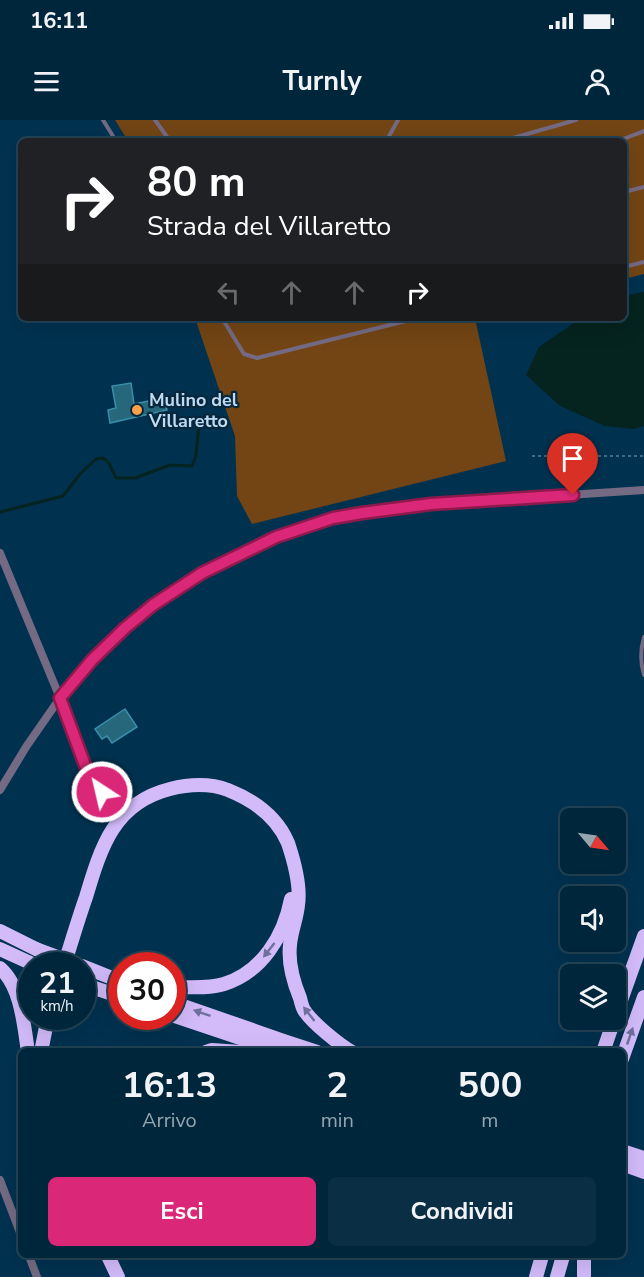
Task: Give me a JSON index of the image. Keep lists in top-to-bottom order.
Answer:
{
  "places": ["Mulino del Villaretto"],
  "north": "bottom right",
  "page": {
    "status": "16:11",
    "header": "Turnly",
    "turn": ["80 m", "Strada del Villaretto"],
    "speed": "21 km/h",
    "limit": "30",
    "eta": [
      "16:13",
      "Arrivo",
      "2",
      "min",
      "500",
      "m"
    ],
    "buttons": ["Esci", "Condividi"]
  }
}
